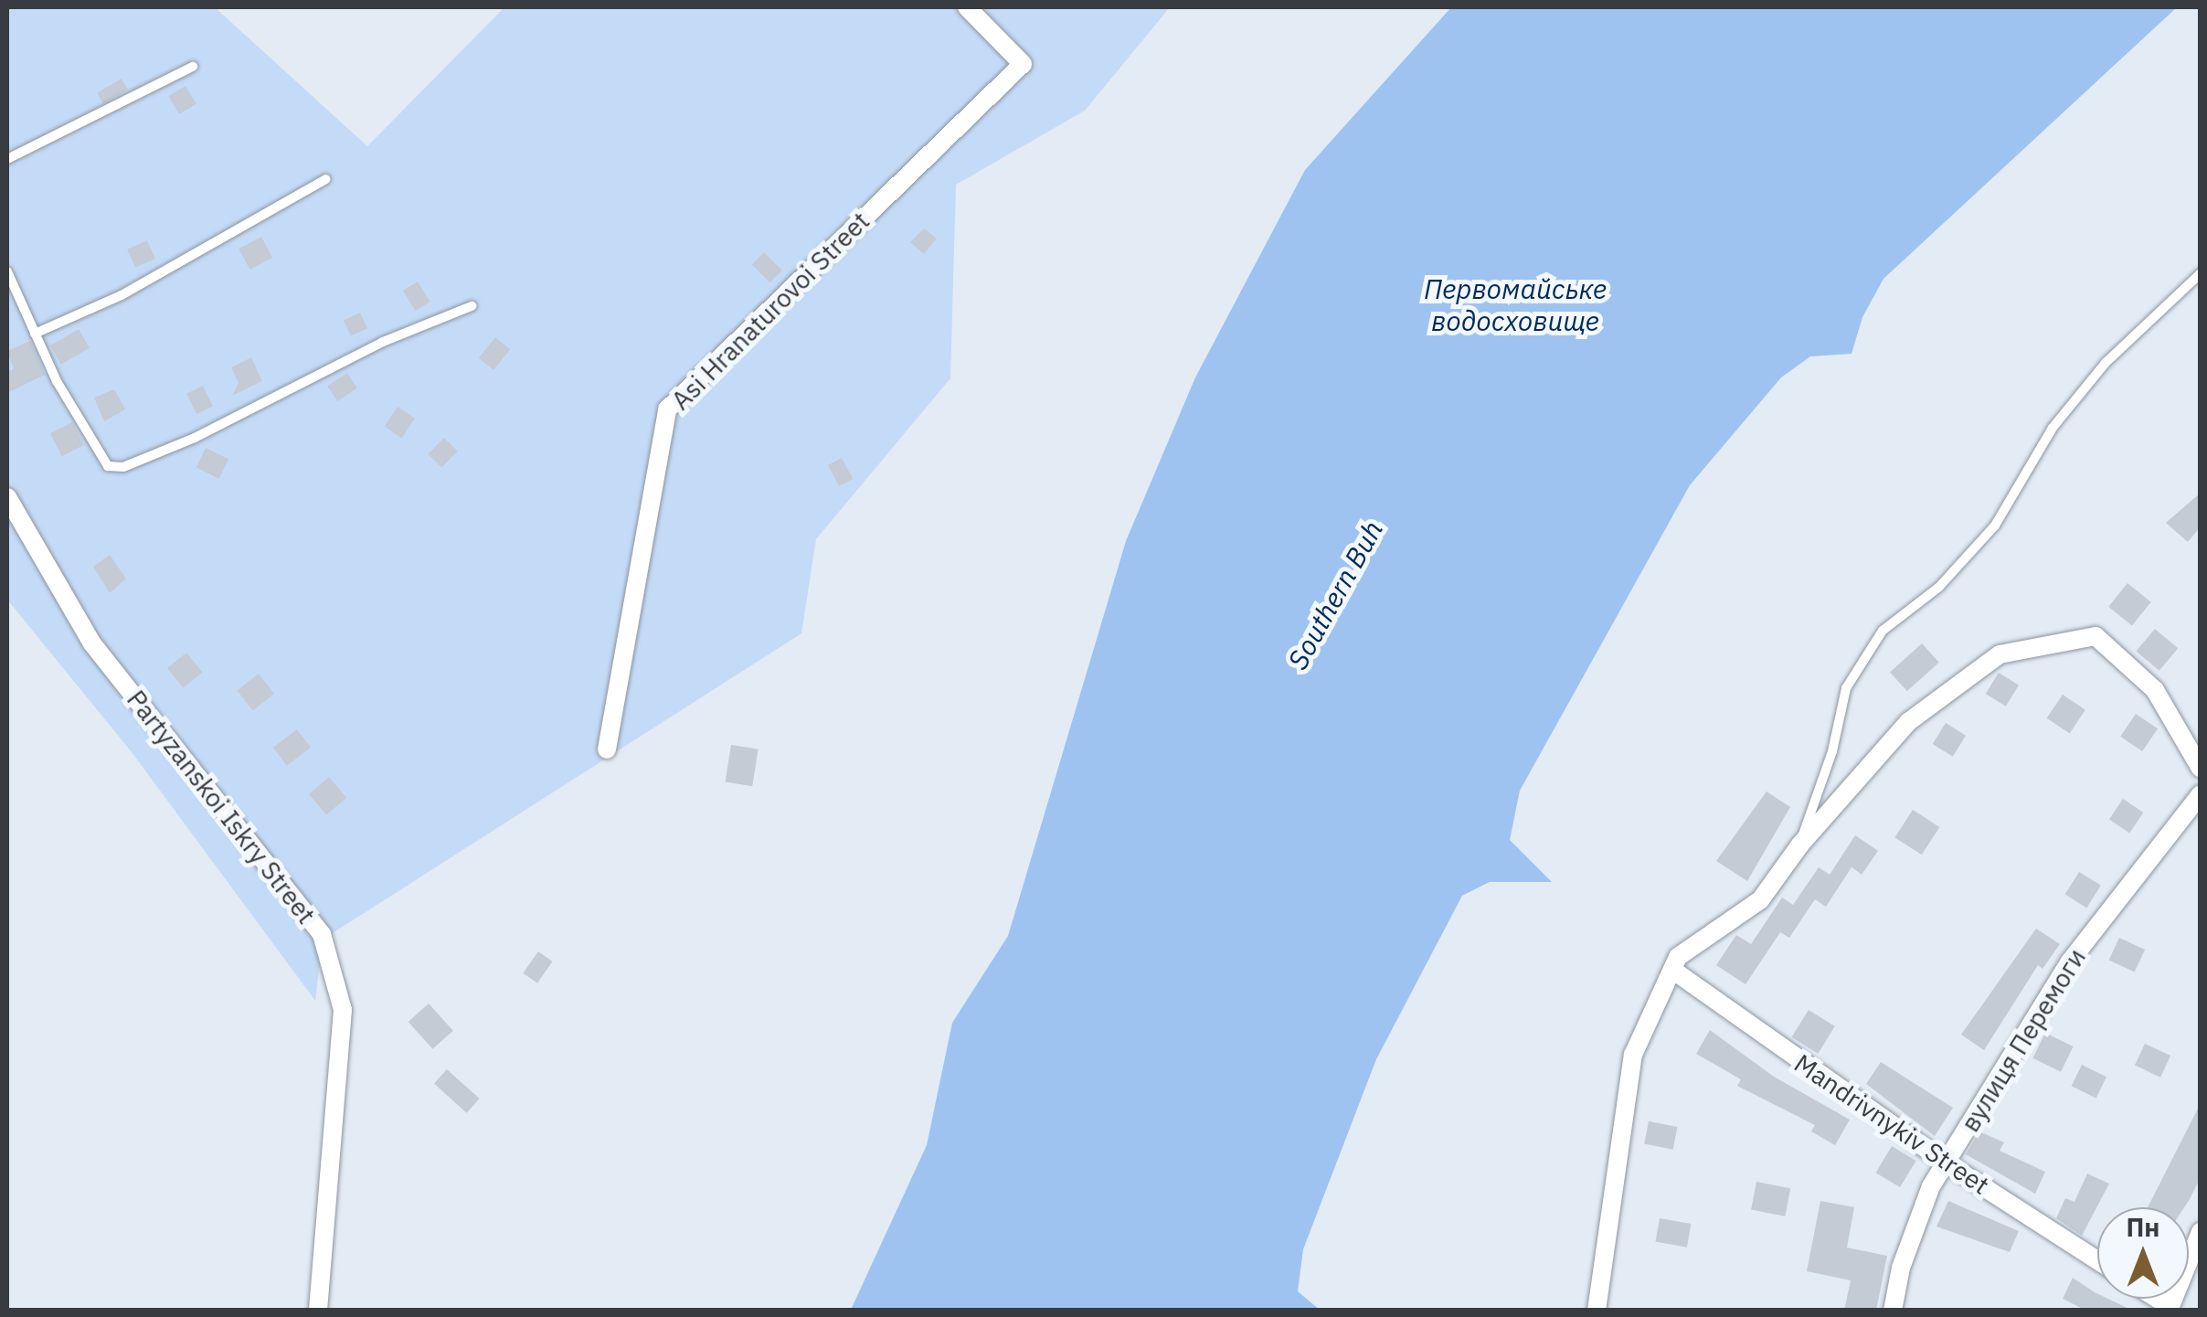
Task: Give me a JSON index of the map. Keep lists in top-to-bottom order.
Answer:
{
  "streets": {
    "street": [
      "Asi Hranaturovoi Street",
      "Partyzanskoi Iskry Street",
      "вулиця Перемоги",
      "Mandrivnykiv Street"
    ]
  },
  "crossings": [
    ["вулиця Перемоги", "Mandrivnykiv Street"]
  ],
  "water": ["Первомайське водосховище", "Southern Buh"],
  "north": "top"
}
